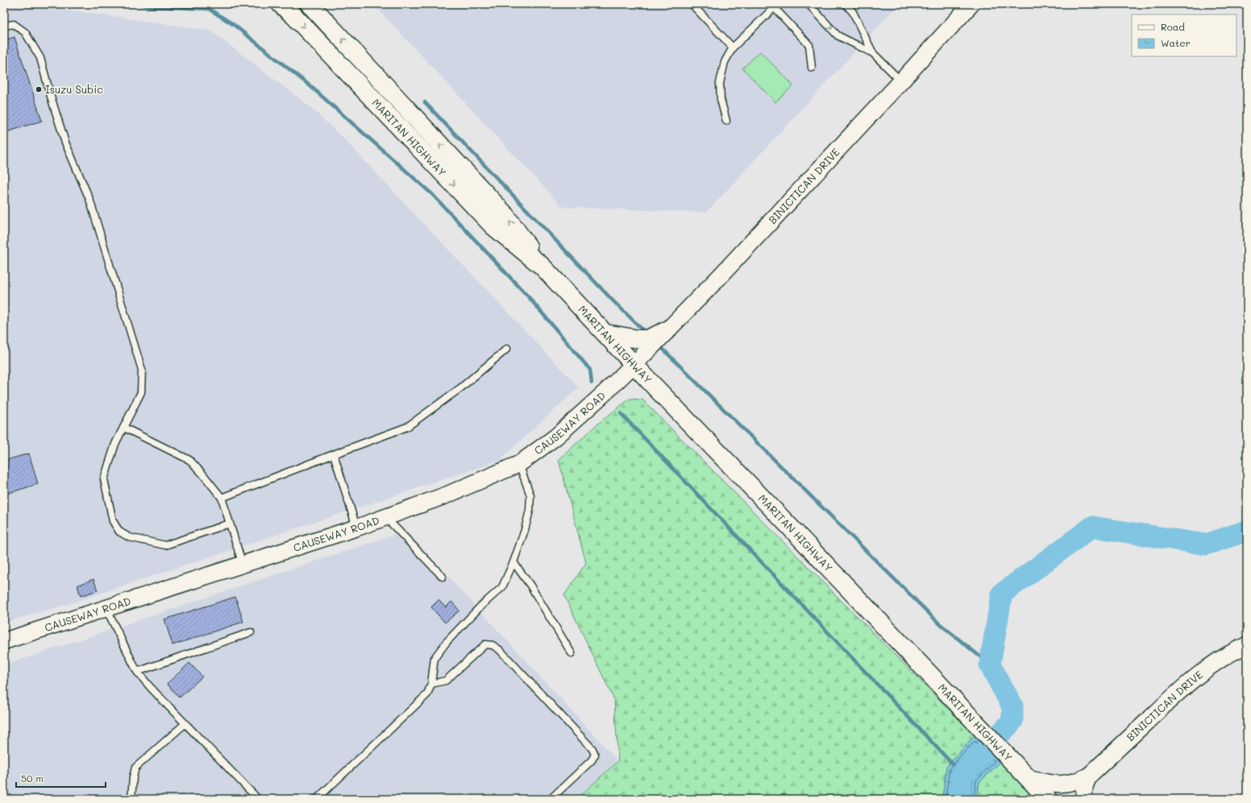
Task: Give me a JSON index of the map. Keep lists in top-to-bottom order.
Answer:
{
  "streets": {
    "main road": ["MARITAN HIGHWAY"],
    "street": ["BINICTICAN DRIVE", "CAUSEWAY ROAD"]
  },
  "crossings": [
    ["MARITAN HIGHWAY", "BINICTICAN DRIVE"],
    ["MARITAN HIGHWAY", "CAUSEWAY ROAD"],
    ["BINICTICAN DRIVE", "CAUSEWAY ROAD"]
  ],
  "places": ["Isuzu Subic"],
  "legend": ["Road", "Water"],
  "scale_bar": "50 m"
}
